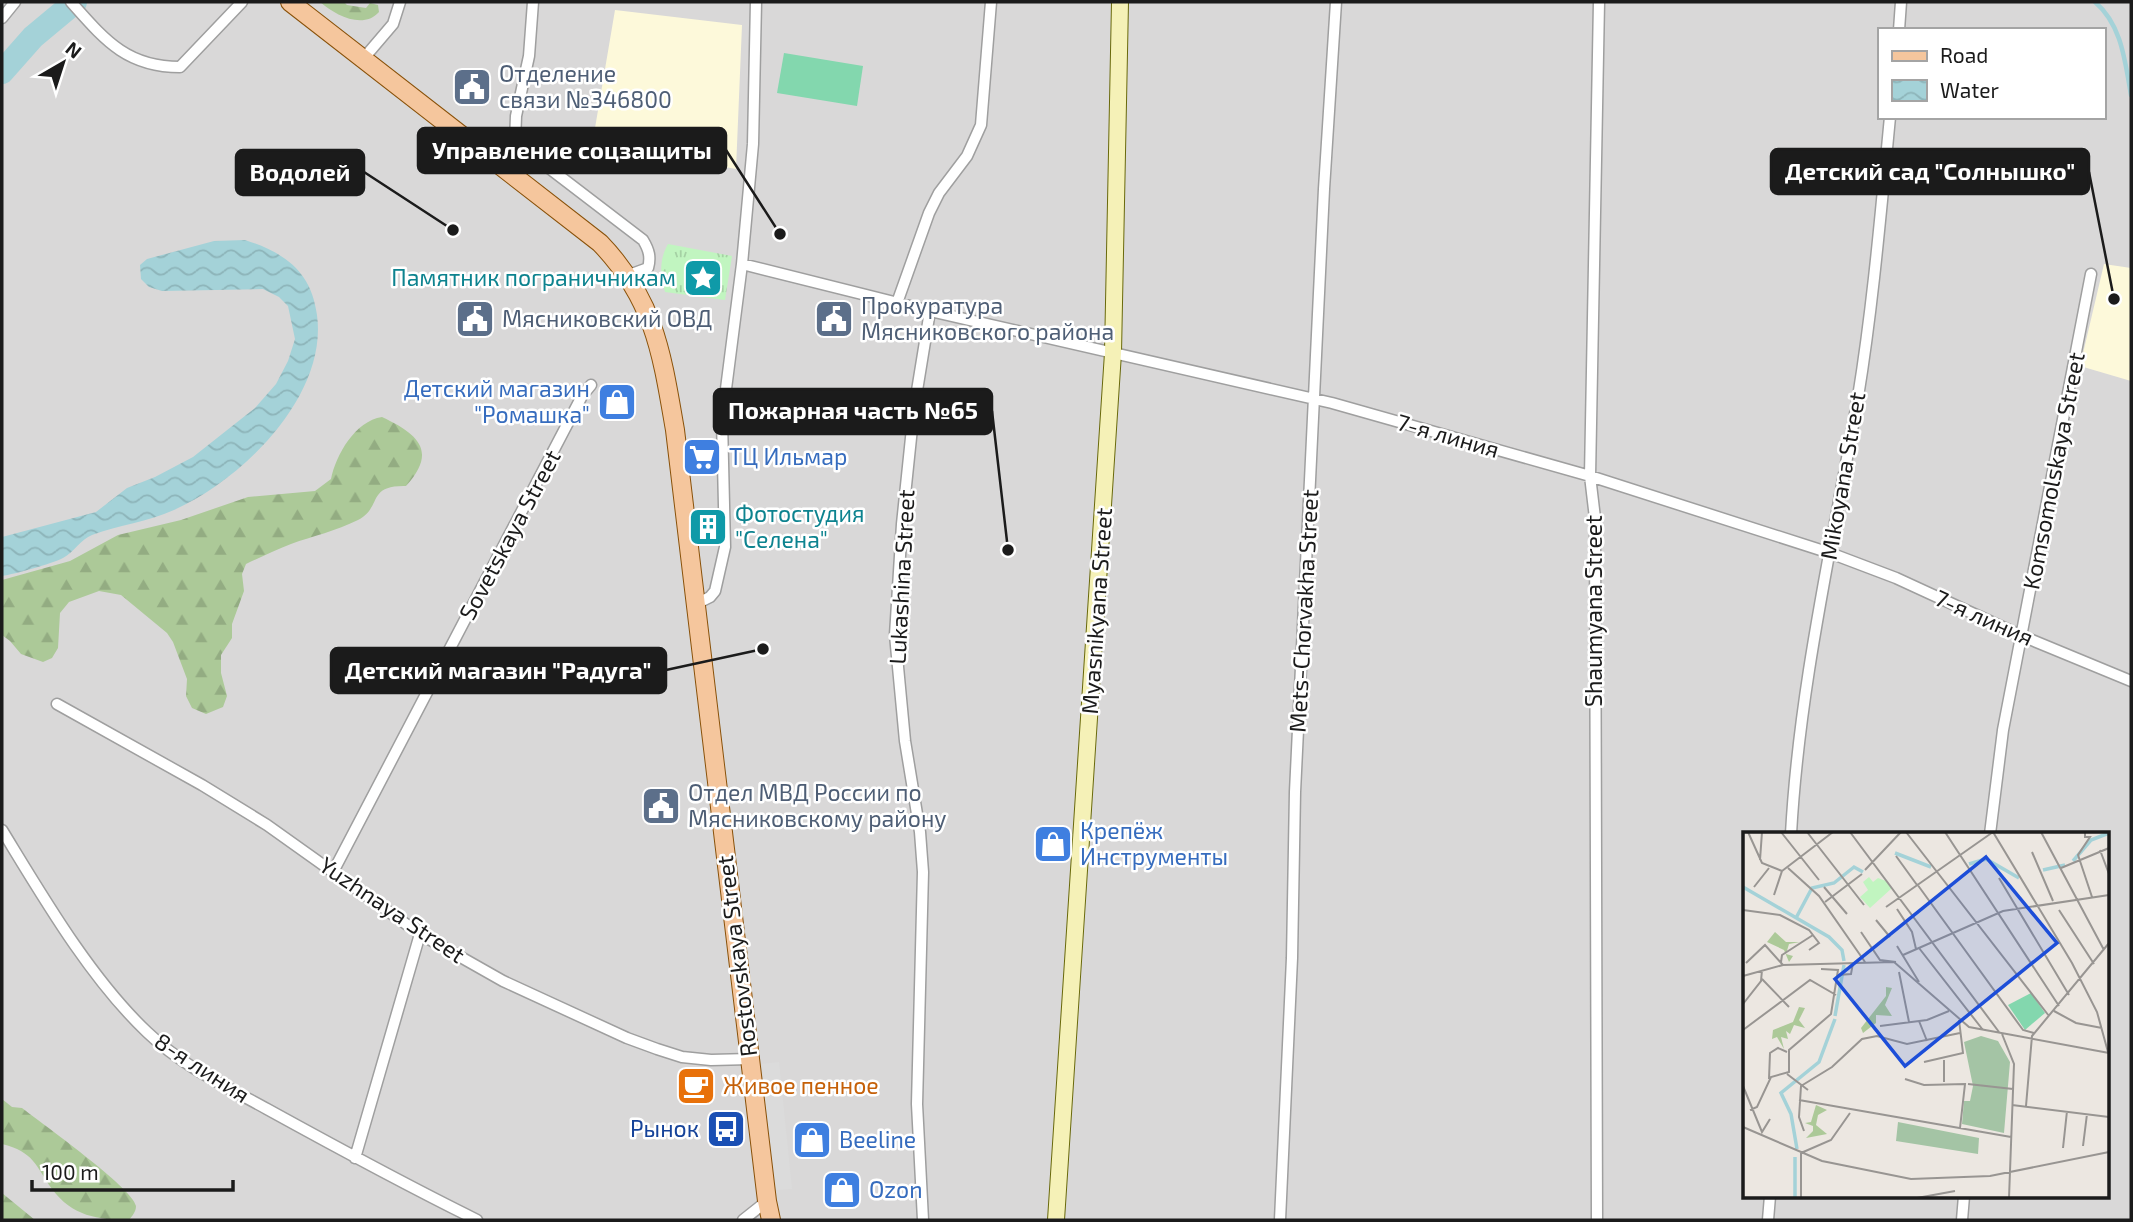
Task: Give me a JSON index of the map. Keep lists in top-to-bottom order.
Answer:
{
  "streets": {
    "main road": ["Rostovskaya Street"],
    "street": [
      "7-я линия",
      "Komsomolskaya Street",
      "Mikoyana Street",
      "Sovetskaya Street",
      "Lukashina Street",
      "Myasnikyana Street",
      "Mets-Chorvakha Street",
      "Shaumyana Street",
      "Yuzhnaya Street",
      "8-я линия"
    ]
  },
  "crossings": [
    ["7-я линия", "Komsomolskaya Street"],
    ["7-я линия", "Mikoyana Street"],
    ["7-я линия", "Lukashina Street"],
    ["7-я линия", "Myasnikyana Street"],
    ["7-я линия", "Mets-Chorvakha Street"],
    ["7-я линия", "Shaumyana Street"],
    ["Sovetskaya Street", "Yuzhnaya Street"],
    ["Yuzhnaya Street", "Rostovskaya Street"]
  ],
  "places": {
    "public building": [
      "Отделение связи №346800",
      "Мясниковский ОВД",
      "Прокуратура Мясниковского района",
      "Отдел МВД России по Мясниковскому району"
    ],
    "other": [
      "Водолей",
      "Управление соцзащиты",
      "Детский сад \"Солнышко\"",
      "Пожарная часть №65",
      "Детский магазин \"Радуга\""
    ],
    "place": ["Памятник пограничникам"],
    "shop": [
      "Детский магазин \"Ромашка\"",
      "Крепёж Инструменты",
      "Beeline",
      "Ozon"
    ],
    "supermarket": ["ТЦ Ильмар"],
    "building": ["Фотостудия \"Селена\""],
    "cafe": ["Живое пенное"],
    "bus stop": ["Рынок"]
  },
  "legend": ["Road", "Water"],
  "scale_bar": "100 m",
  "north": "top right"
}
